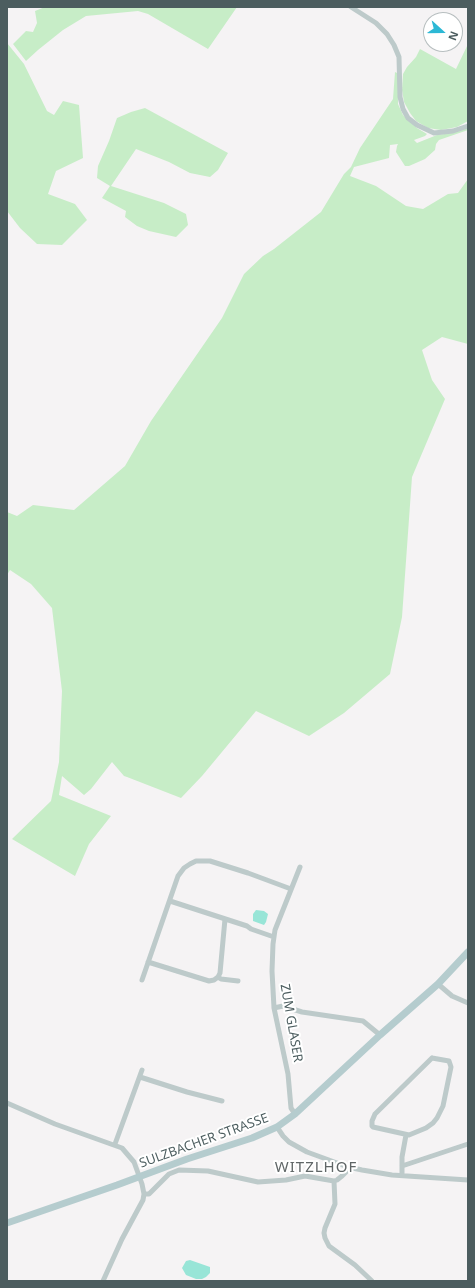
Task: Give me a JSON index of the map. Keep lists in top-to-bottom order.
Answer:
{
  "streets": {
    "main road": ["SULZBACHER STRASSE"],
    "street": ["ZUM GLASER"]
  },
  "crossings": [
    ["ZUM GLASER", "SULZBACHER STRASSE"]
  ],
  "districts": ["WITZLHOF"],
  "north": "right"
}
